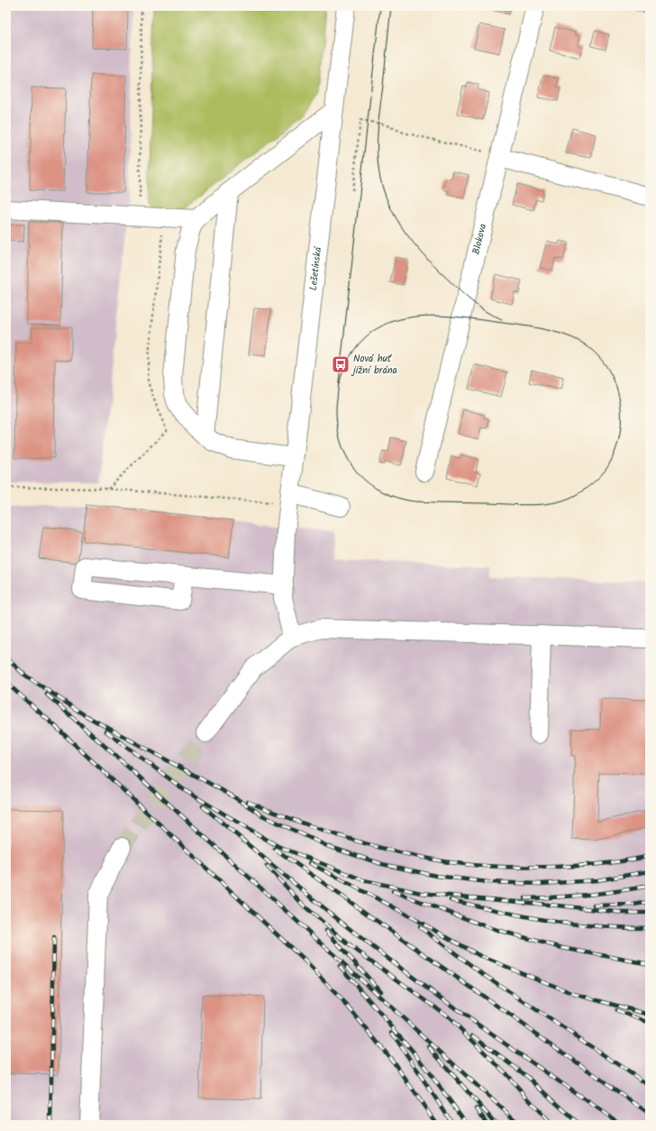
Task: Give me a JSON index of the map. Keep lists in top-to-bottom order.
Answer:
{
  "streets": {
    "street": ["Blokova", "Lešetínská"]
  },
  "places": {
    "bus stop": ["Nová huť jižní brána"]
  }
}
